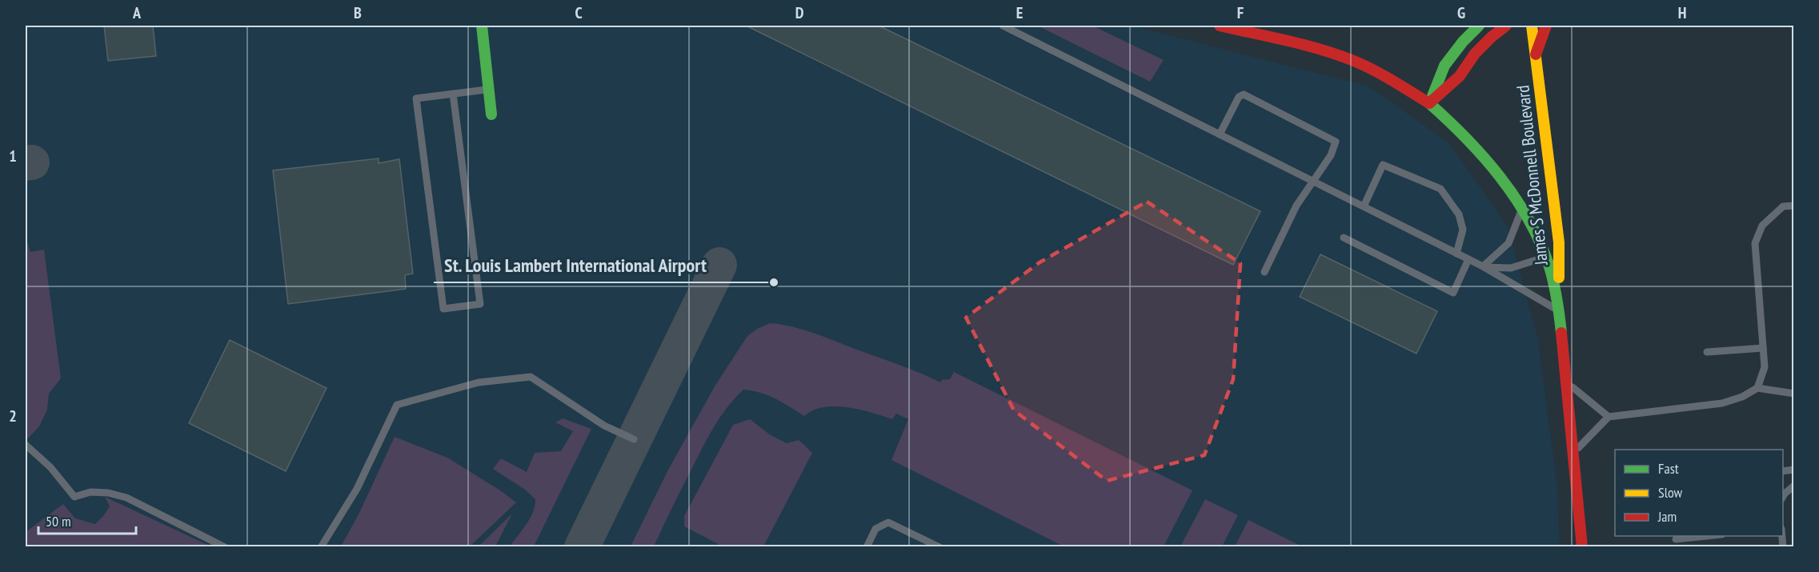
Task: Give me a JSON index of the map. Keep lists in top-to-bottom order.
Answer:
{
  "streets": {
    "street": ["James S McDonnell Boulevard"]
  },
  "places": ["St. Louis Lambert International Airport"],
  "legend": ["Fast", "Slow", "Jam"],
  "scale_bar": "50 m",
  "grid": {
    "columns": [
      "A",
      "B",
      "C",
      "D",
      "E",
      "F",
      "G",
      "H"
    ],
    "rows": ["1", "2"]
  }
}
